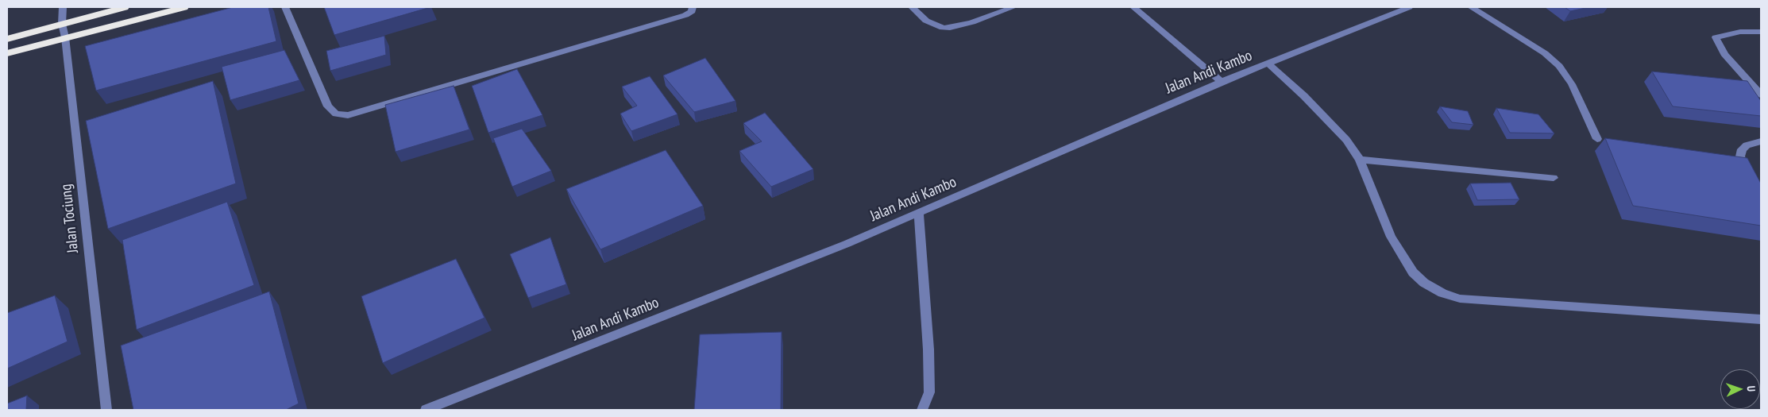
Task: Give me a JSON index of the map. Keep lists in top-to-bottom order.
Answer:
{
  "streets": {
    "street": ["Jalan Andi Kambo", "Jalan Tociung"]
  },
  "north": "right"
}
